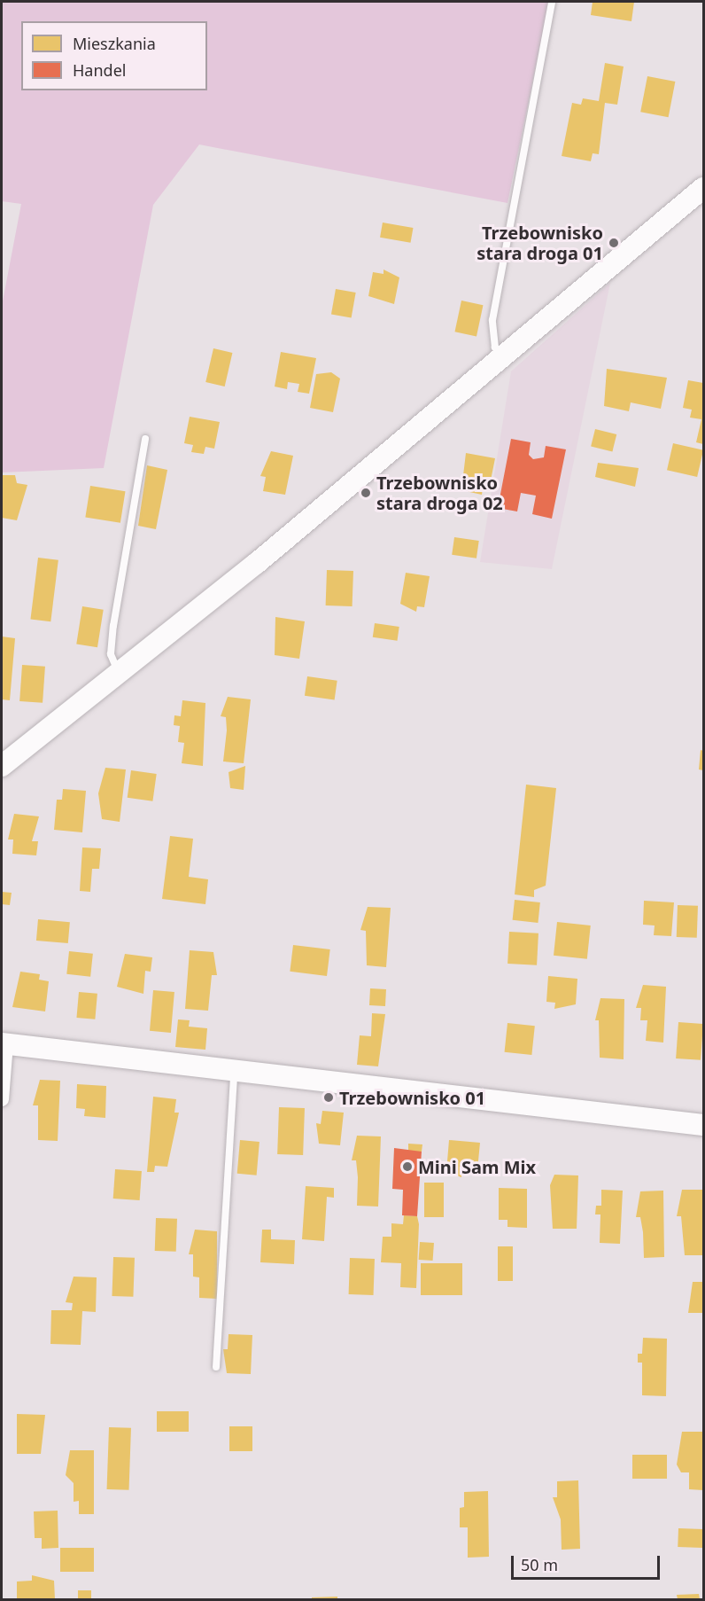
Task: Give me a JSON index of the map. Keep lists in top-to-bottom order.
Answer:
{
  "places": [
    "Trzebownisko stara droga 01",
    "Trzebownisko stara droga 02",
    "Trzebownisko 01",
    "Mini Sam Mix"
  ],
  "legend": ["Mieszkania", "Handel"],
  "scale_bar": "50 m"
}
